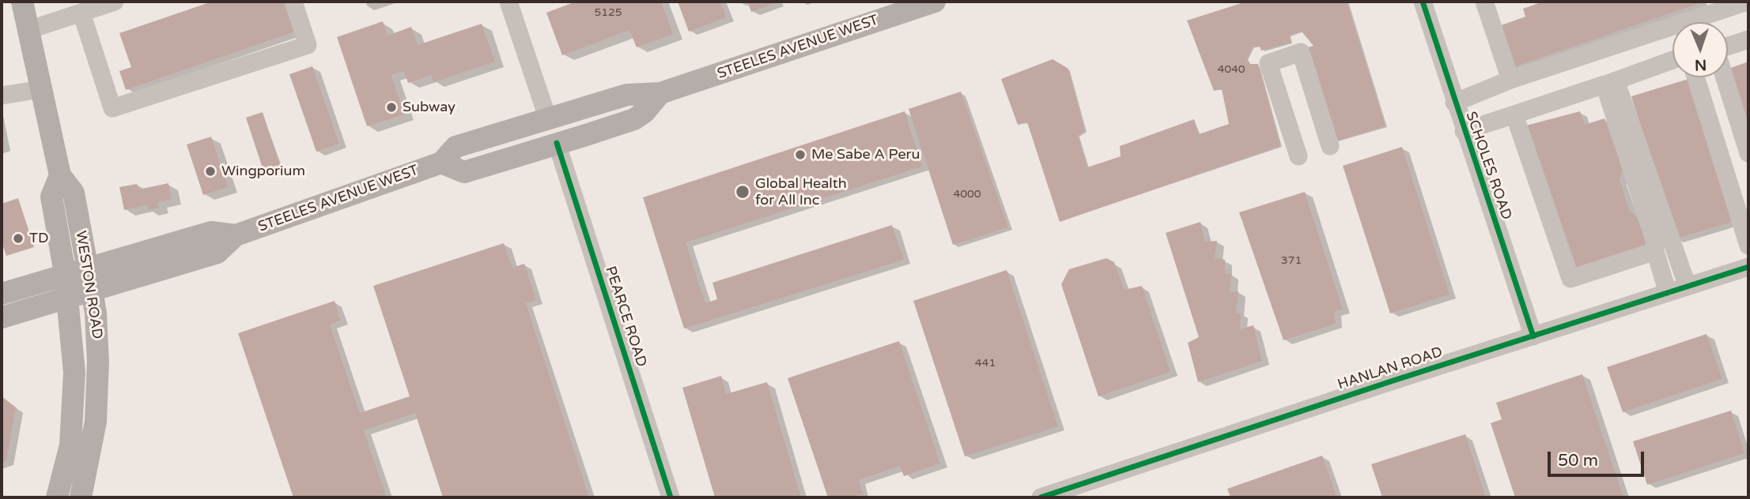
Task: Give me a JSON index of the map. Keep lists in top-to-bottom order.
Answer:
{
  "streets": {
    "main road": ["STEELES AVENUE WEST", "WESTON ROAD"],
    "street": ["SCHOLES ROAD", "PEARCE ROAD", "HANLAN ROAD"]
  },
  "crossings": [
    ["STEELES AVENUE WEST", "WESTON ROAD"],
    ["SCHOLES ROAD", "HANLAN ROAD"]
  ],
  "places": [
    "Subway",
    "Me Sabe A Peru",
    "Wingporium",
    "Global Health for All Inc",
    "TD"
  ],
  "house_numbers": [
    "5125",
    "4040",
    "4000",
    "371",
    "441"
  ],
  "scale_bar": "50 m",
  "north": "bottom"
}
